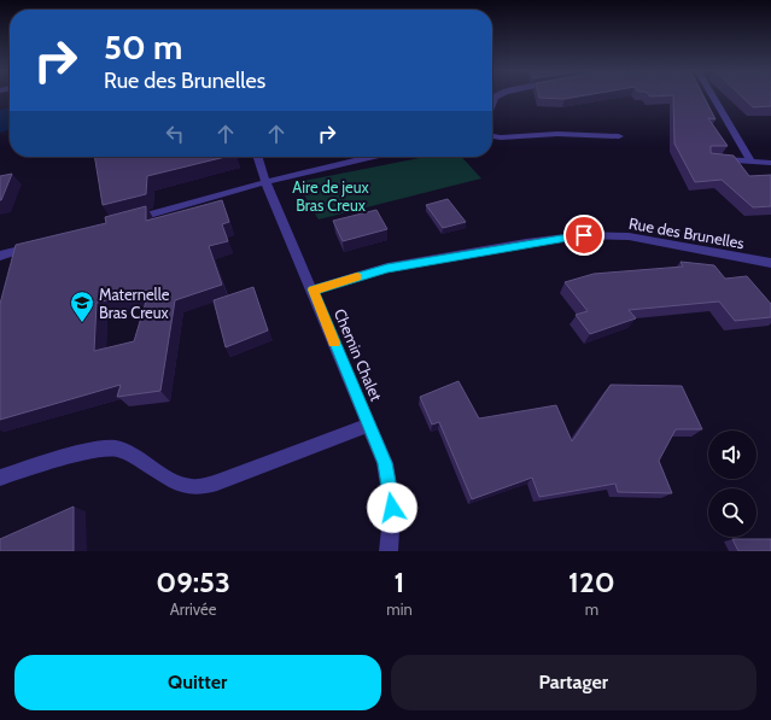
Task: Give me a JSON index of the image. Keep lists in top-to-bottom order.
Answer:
{
  "streets": {
    "street": ["Rue des Brunelles", "Chemin Chalet"]
  },
  "crossings": [
    ["Rue des Brunelles", "Chemin Chalet"]
  ],
  "parks": ["Aire de jeux Bras Creux"],
  "places": {
    "school or university": ["Maternelle Bras Creux"]
  },
  "page": {
    "turn": ["50 m", "Rue des Brunelles"],
    "eta": [
      "09:53",
      "Arrivée",
      "1",
      "min",
      "120",
      "m"
    ],
    "buttons": ["Quitter", "Partager"]
  }
}
